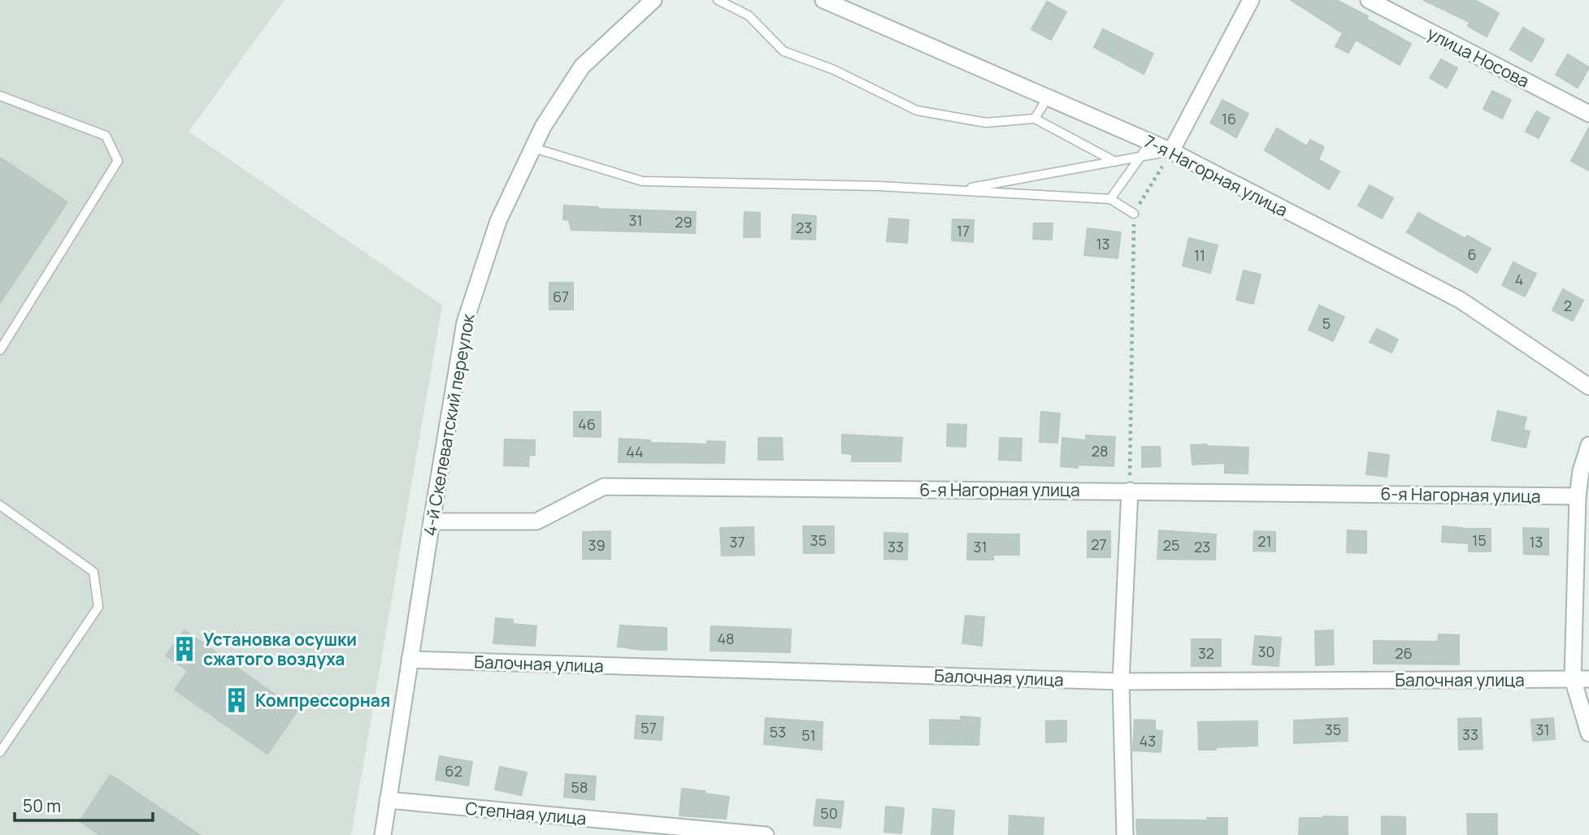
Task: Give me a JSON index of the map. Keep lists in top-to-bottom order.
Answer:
{
  "streets": {
    "street": [
      "улица Носова",
      "7-я Нагорная улица",
      "4-й Скелеватский переулок",
      "6-я Нагорная улица",
      "Балочная улица",
      "Степная улица"
    ]
  },
  "crossings": [
    ["4-й Скелеватский переулок", "6-я Нагорная улица"],
    ["4-й Скелеватский переулок", "Балочная улица"],
    ["4-й Скелеватский переулок", "Степная улица"]
  ],
  "places": {
    "building": ["Установка осушки сжатого воздуха", "Компрессорная"]
  },
  "house_numbers": [
    "16",
    "31",
    "29",
    "23",
    "17",
    "13",
    "6",
    "11",
    "4",
    "67",
    "2",
    "5",
    "46",
    "28",
    "44",
    "35",
    "15",
    "21",
    "37",
    "13",
    "27",
    "39",
    "25",
    "33",
    "31",
    "23",
    "48",
    "30",
    "32",
    "26",
    "57",
    "35",
    "31",
    "53",
    "33",
    "51",
    "43",
    "62",
    "58",
    "50"
  ],
  "scale_bar": "50 m"
}
